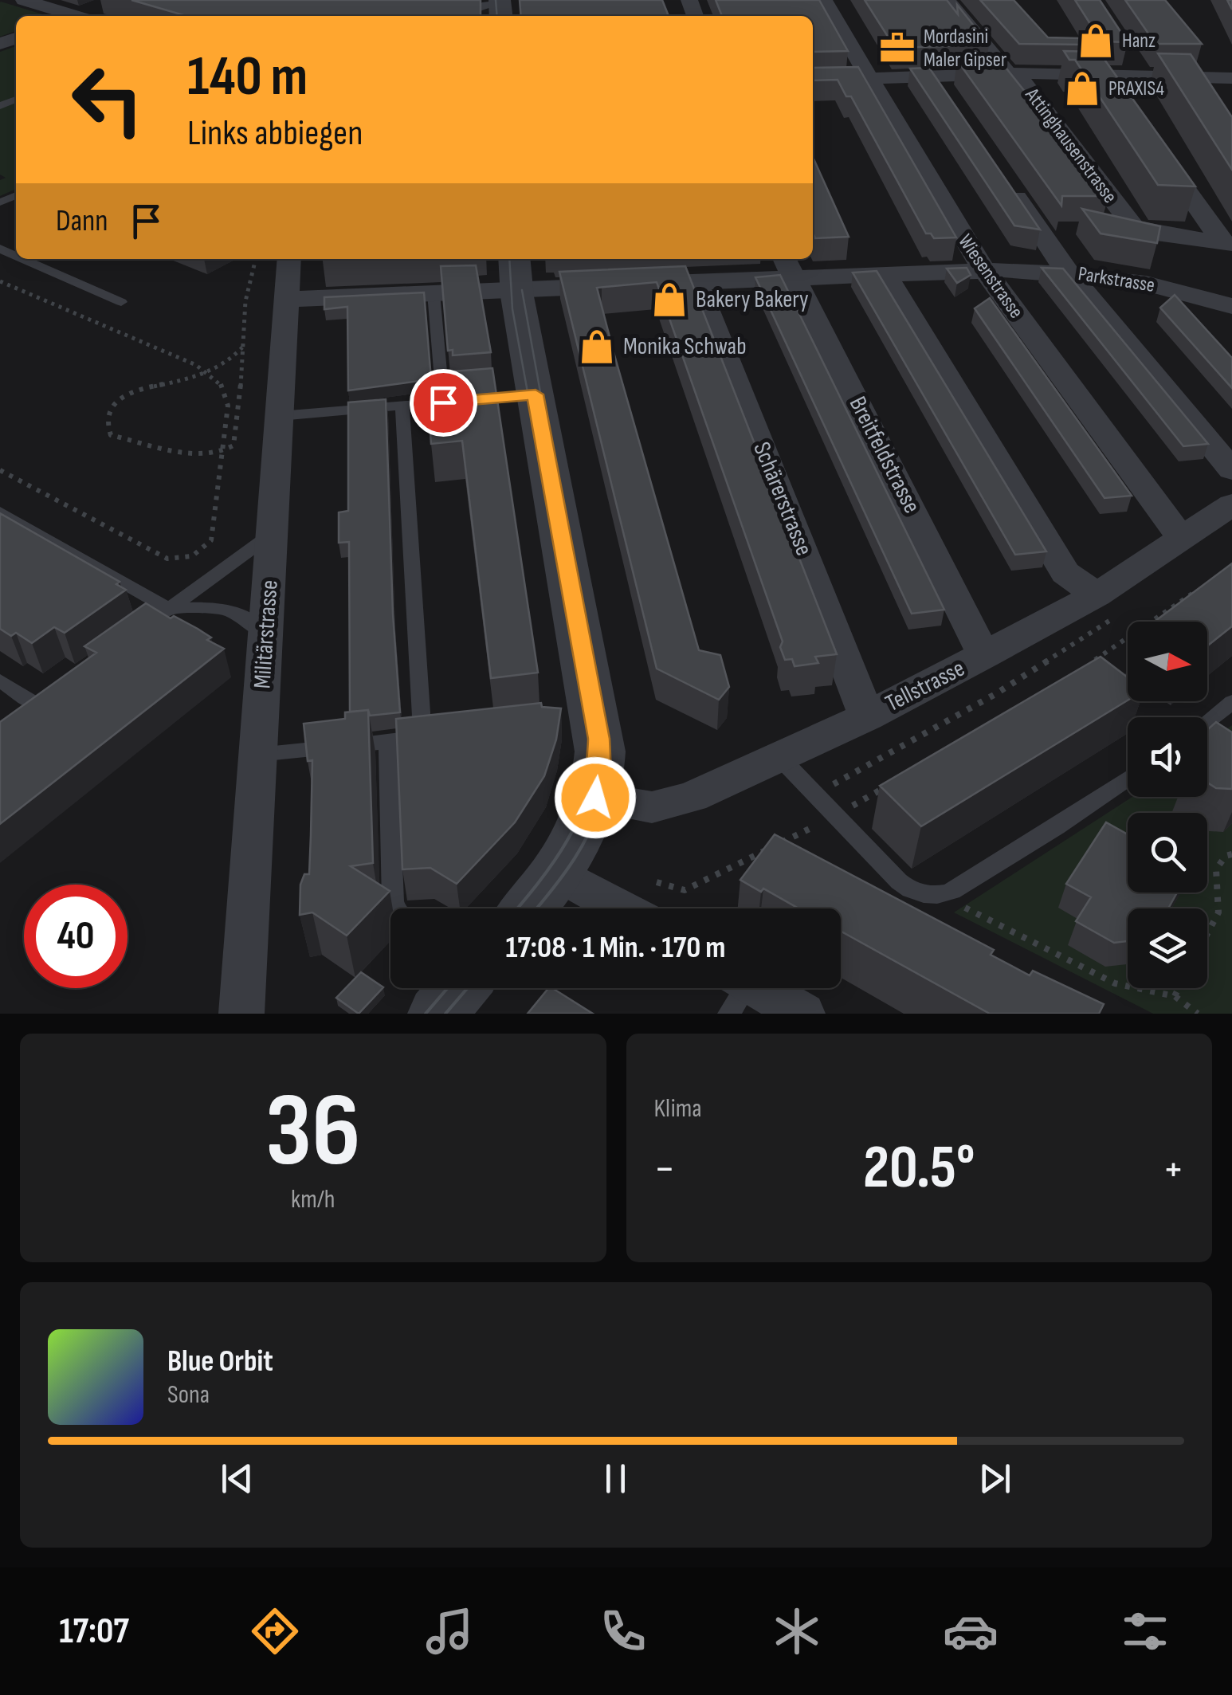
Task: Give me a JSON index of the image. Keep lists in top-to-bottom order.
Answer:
{
  "streets": {
    "street": [
      "Attinghausenstrasse",
      "Wiesenstrasse",
      "Parkstrasse",
      "Breitfeldstrasse",
      "Schärerstrasse",
      "Militärstrasse",
      "Tellstrasse"
    ]
  },
  "crossings": [
    ["Wiesenstrasse", "Parkstrasse"],
    ["Wiesenstrasse", "Tellstrasse"],
    ["Parkstrasse", "Breitfeldstrasse"],
    ["Parkstrasse", "Schärerstrasse"],
    ["Parkstrasse", "Militärstrasse"],
    ["Breitfeldstrasse", "Tellstrasse"],
    ["Schärerstrasse", "Tellstrasse"]
  ],
  "places": {
    "shop": [
      "Hanz",
      "PRAXIS4",
      "Bakery Bakery",
      "Monika Schwab"
    ],
    "office": ["Mordasini Maler Gipser"]
  },
  "north": "right",
  "page": {
    "turn": ["140 m", "Links abbiegen"],
    "then": "Dann",
    "limit": "40",
    "trip": "17:08 · 1 Min. · 170 m",
    "tile": [
      ["36", "km/h"],
      "Klima"
    ],
    "heat": ["−", "20.5°", "+"],
    "song": ["Blue Orbit", "Sona"],
    "tabs": "17:07"
  }
}
